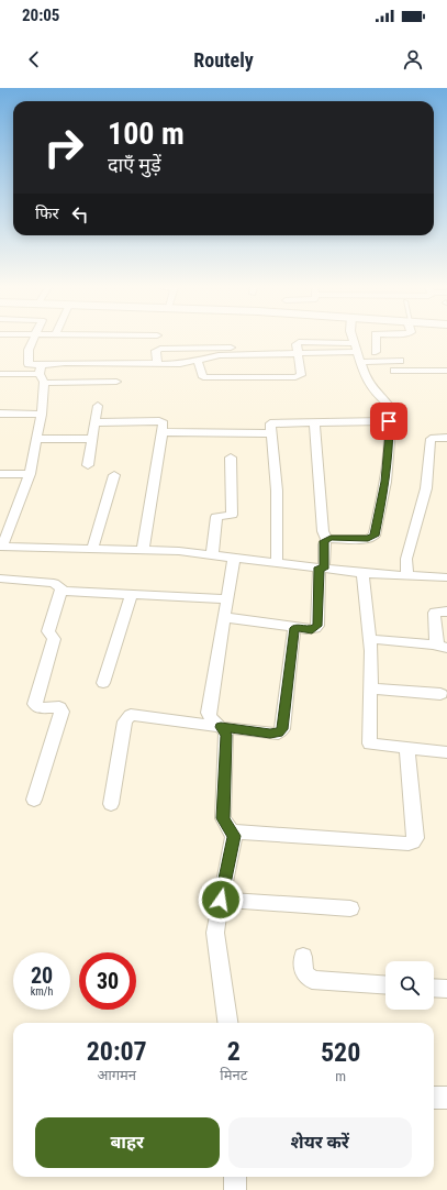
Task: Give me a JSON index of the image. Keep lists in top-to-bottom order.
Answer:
{
  "page": {
    "status": "20:05",
    "header": "Routely",
    "turn": ["100 m", "दाएँ मुड़ें"],
    "then": "फिर",
    "speed": "20 km/h",
    "limit": "30",
    "eta": [
      "20:07",
      "आगमन",
      "2",
      "मिनट",
      "520",
      "m"
    ],
    "buttons": ["बाहर", "शेयर करें"]
  }
}
